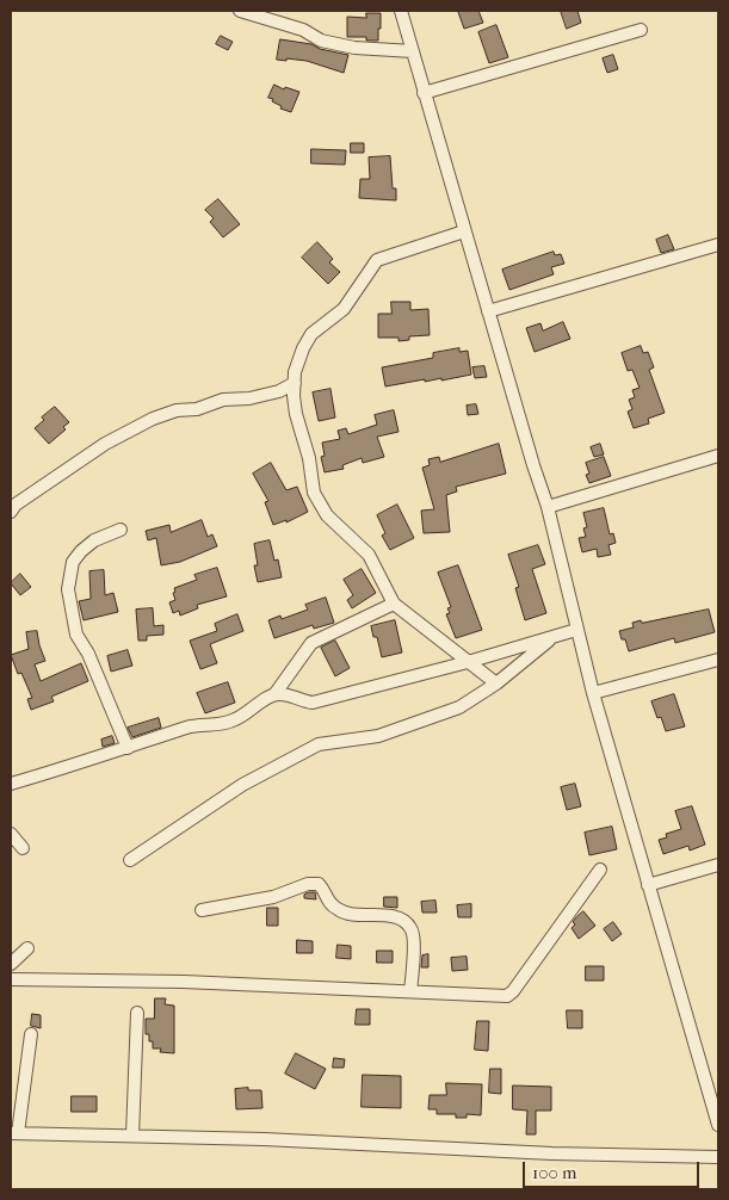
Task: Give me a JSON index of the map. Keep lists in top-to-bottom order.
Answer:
{
  "scale_bar": "100 m"
}
